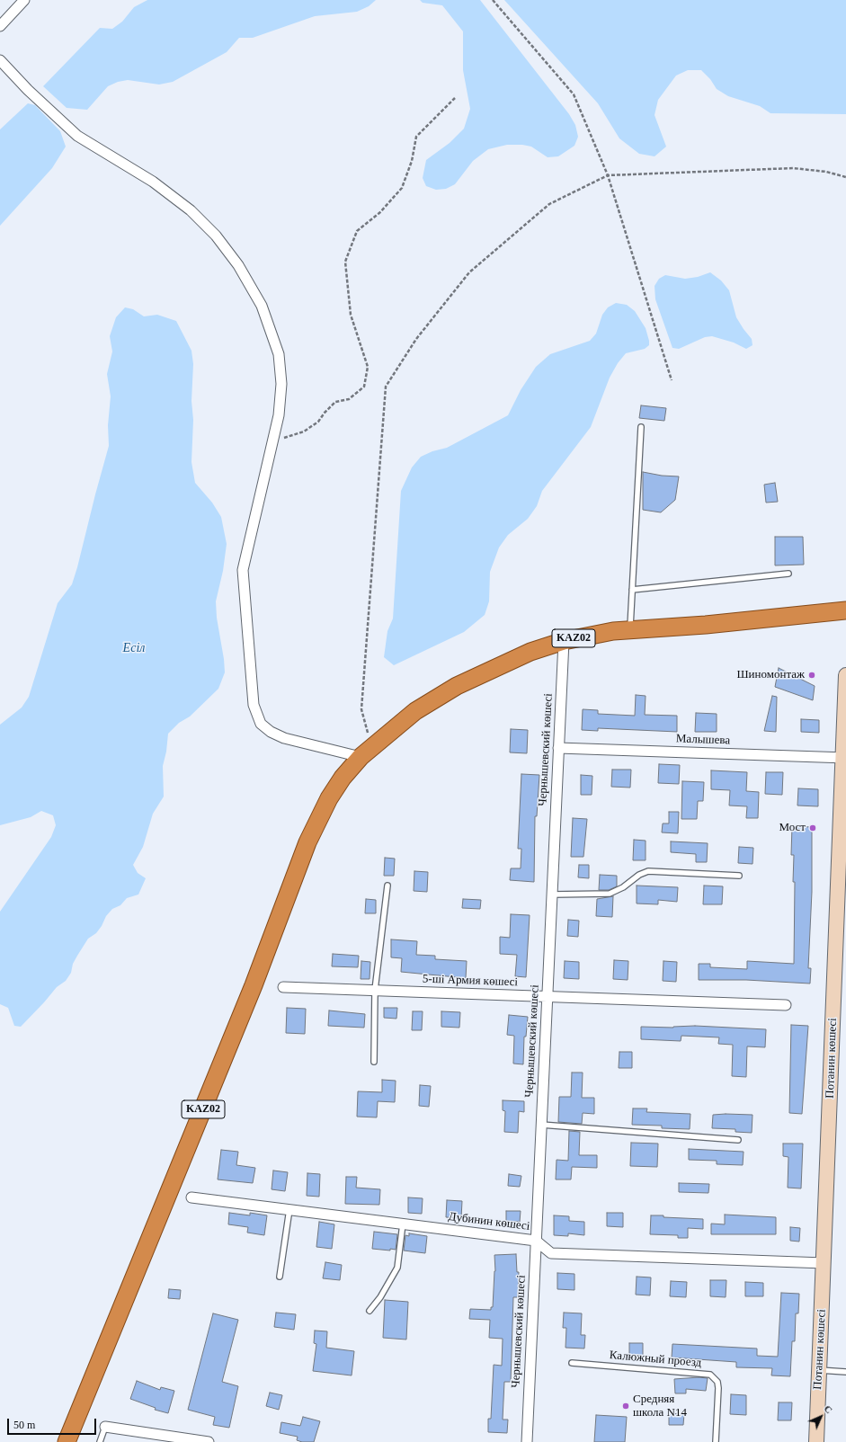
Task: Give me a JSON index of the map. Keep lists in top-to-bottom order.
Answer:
{
  "streets": {
    "highway": ["KAZ02"],
    "main road": ["Потанин көшесі"],
    "street": [
      "Малышева",
      "Чернышевский көшесі",
      "5-ші Армия көшесі",
      "Дубинин көшесі"
    ],
    "lane": ["Калюжный проезд"]
  },
  "crossings": [
    ["KAZ02", "Чернышевский көшесі"],
    ["Малышева", "Чернышевский көшесі"],
    ["Малышева", "Потанин көшесі"],
    ["Чернышевский көшесі", "5-ші Армия көшесі"],
    ["Чернышевский көшесі", "Дубинин көшесі"],
    ["Потанин көшесі", "Дубинин көшесі"]
  ],
  "water": ["Есіл"],
  "places": ["Шиномонтаж", "Мост", "Средняя школа N14"],
  "scale_bar": "50 m",
  "north": "top right"
}
